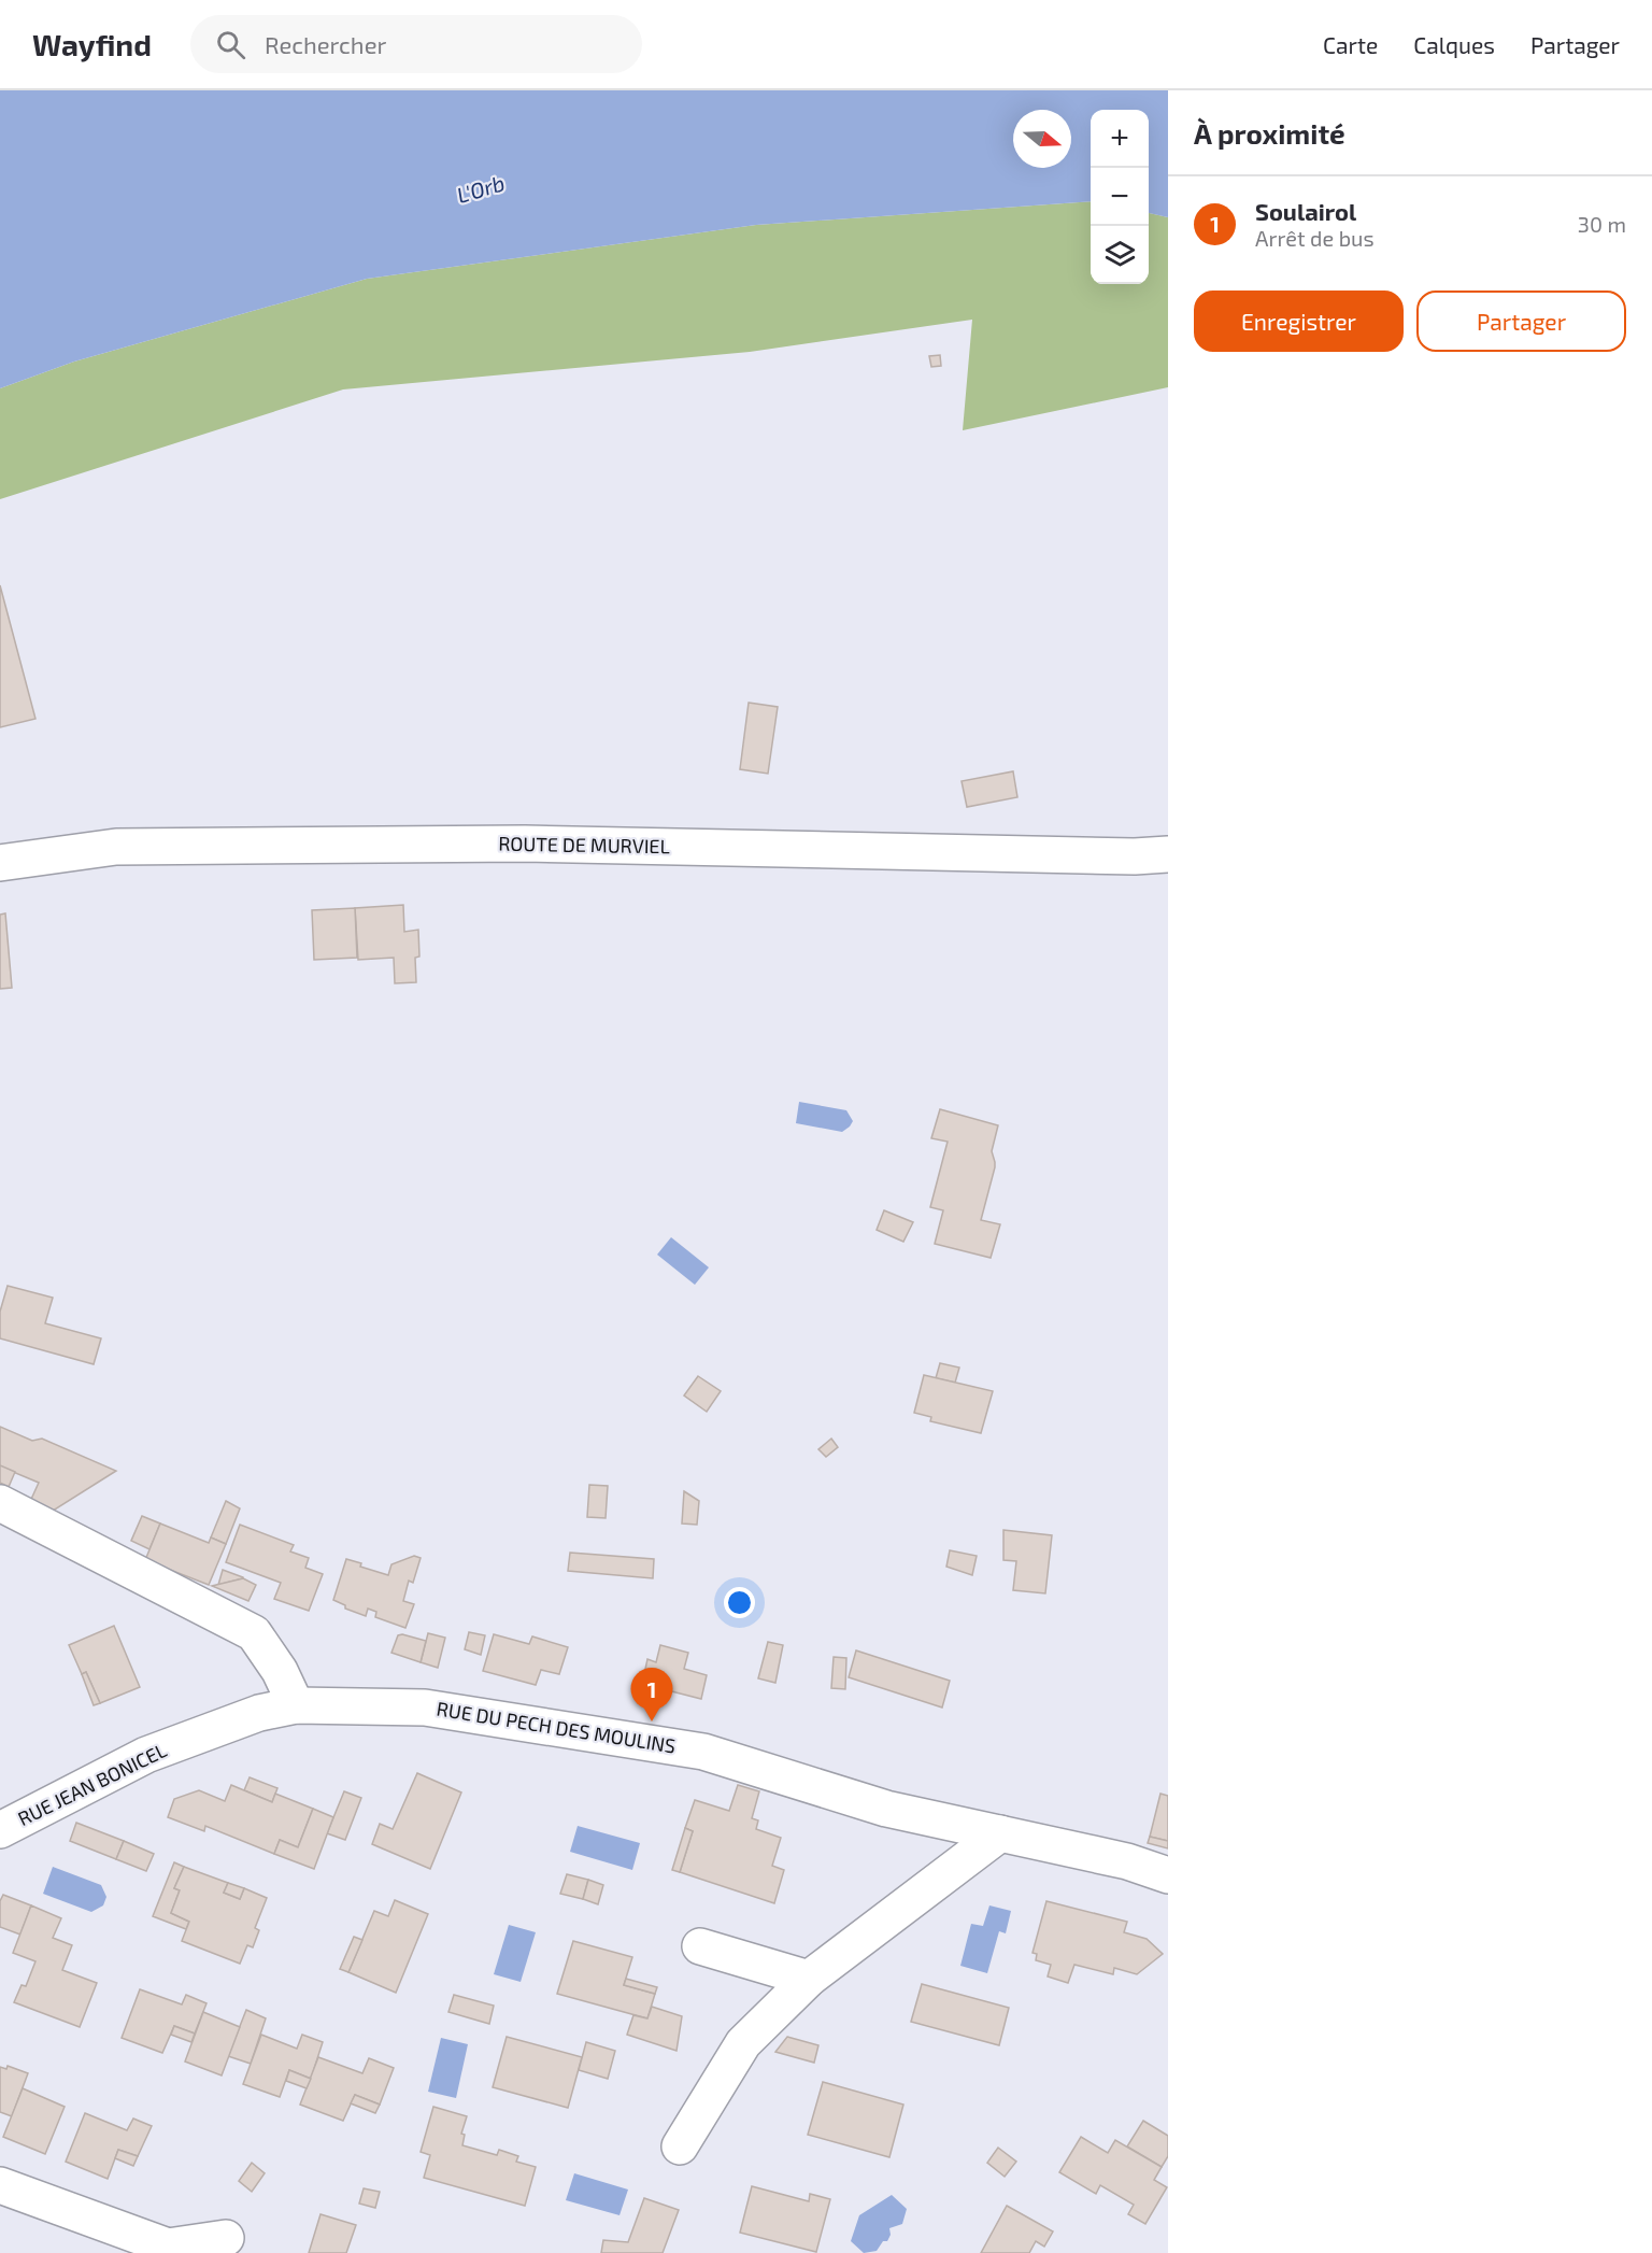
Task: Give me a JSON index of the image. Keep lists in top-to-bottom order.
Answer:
{
  "streets": {
    "street": ["ROUTE DE MURVIEL", "RUE DU PECH DES MOULINS", "RUE JEAN BONICEL"]
  },
  "crossings": [
    ["RUE DU PECH DES MOULINS", "RUE JEAN BONICEL"]
  ],
  "water": ["L'Orb"],
  "north": "right",
  "page": {
    "header": "Wayfind",
    "search": "Rechercher",
    "nav": ["Carte", "Calques", "Partager"],
    "heading": "À proximité",
    "map_buttons": ["+", "−"],
    "list": [
      {
        "mark": "1",
        "name": "Soulairol",
        "note": "Arrêt de bus",
        "value": "30 m"
      }
    ],
    "buttons": ["Enregistrer", "Partager"],
    "pins": "1"
  }
}
